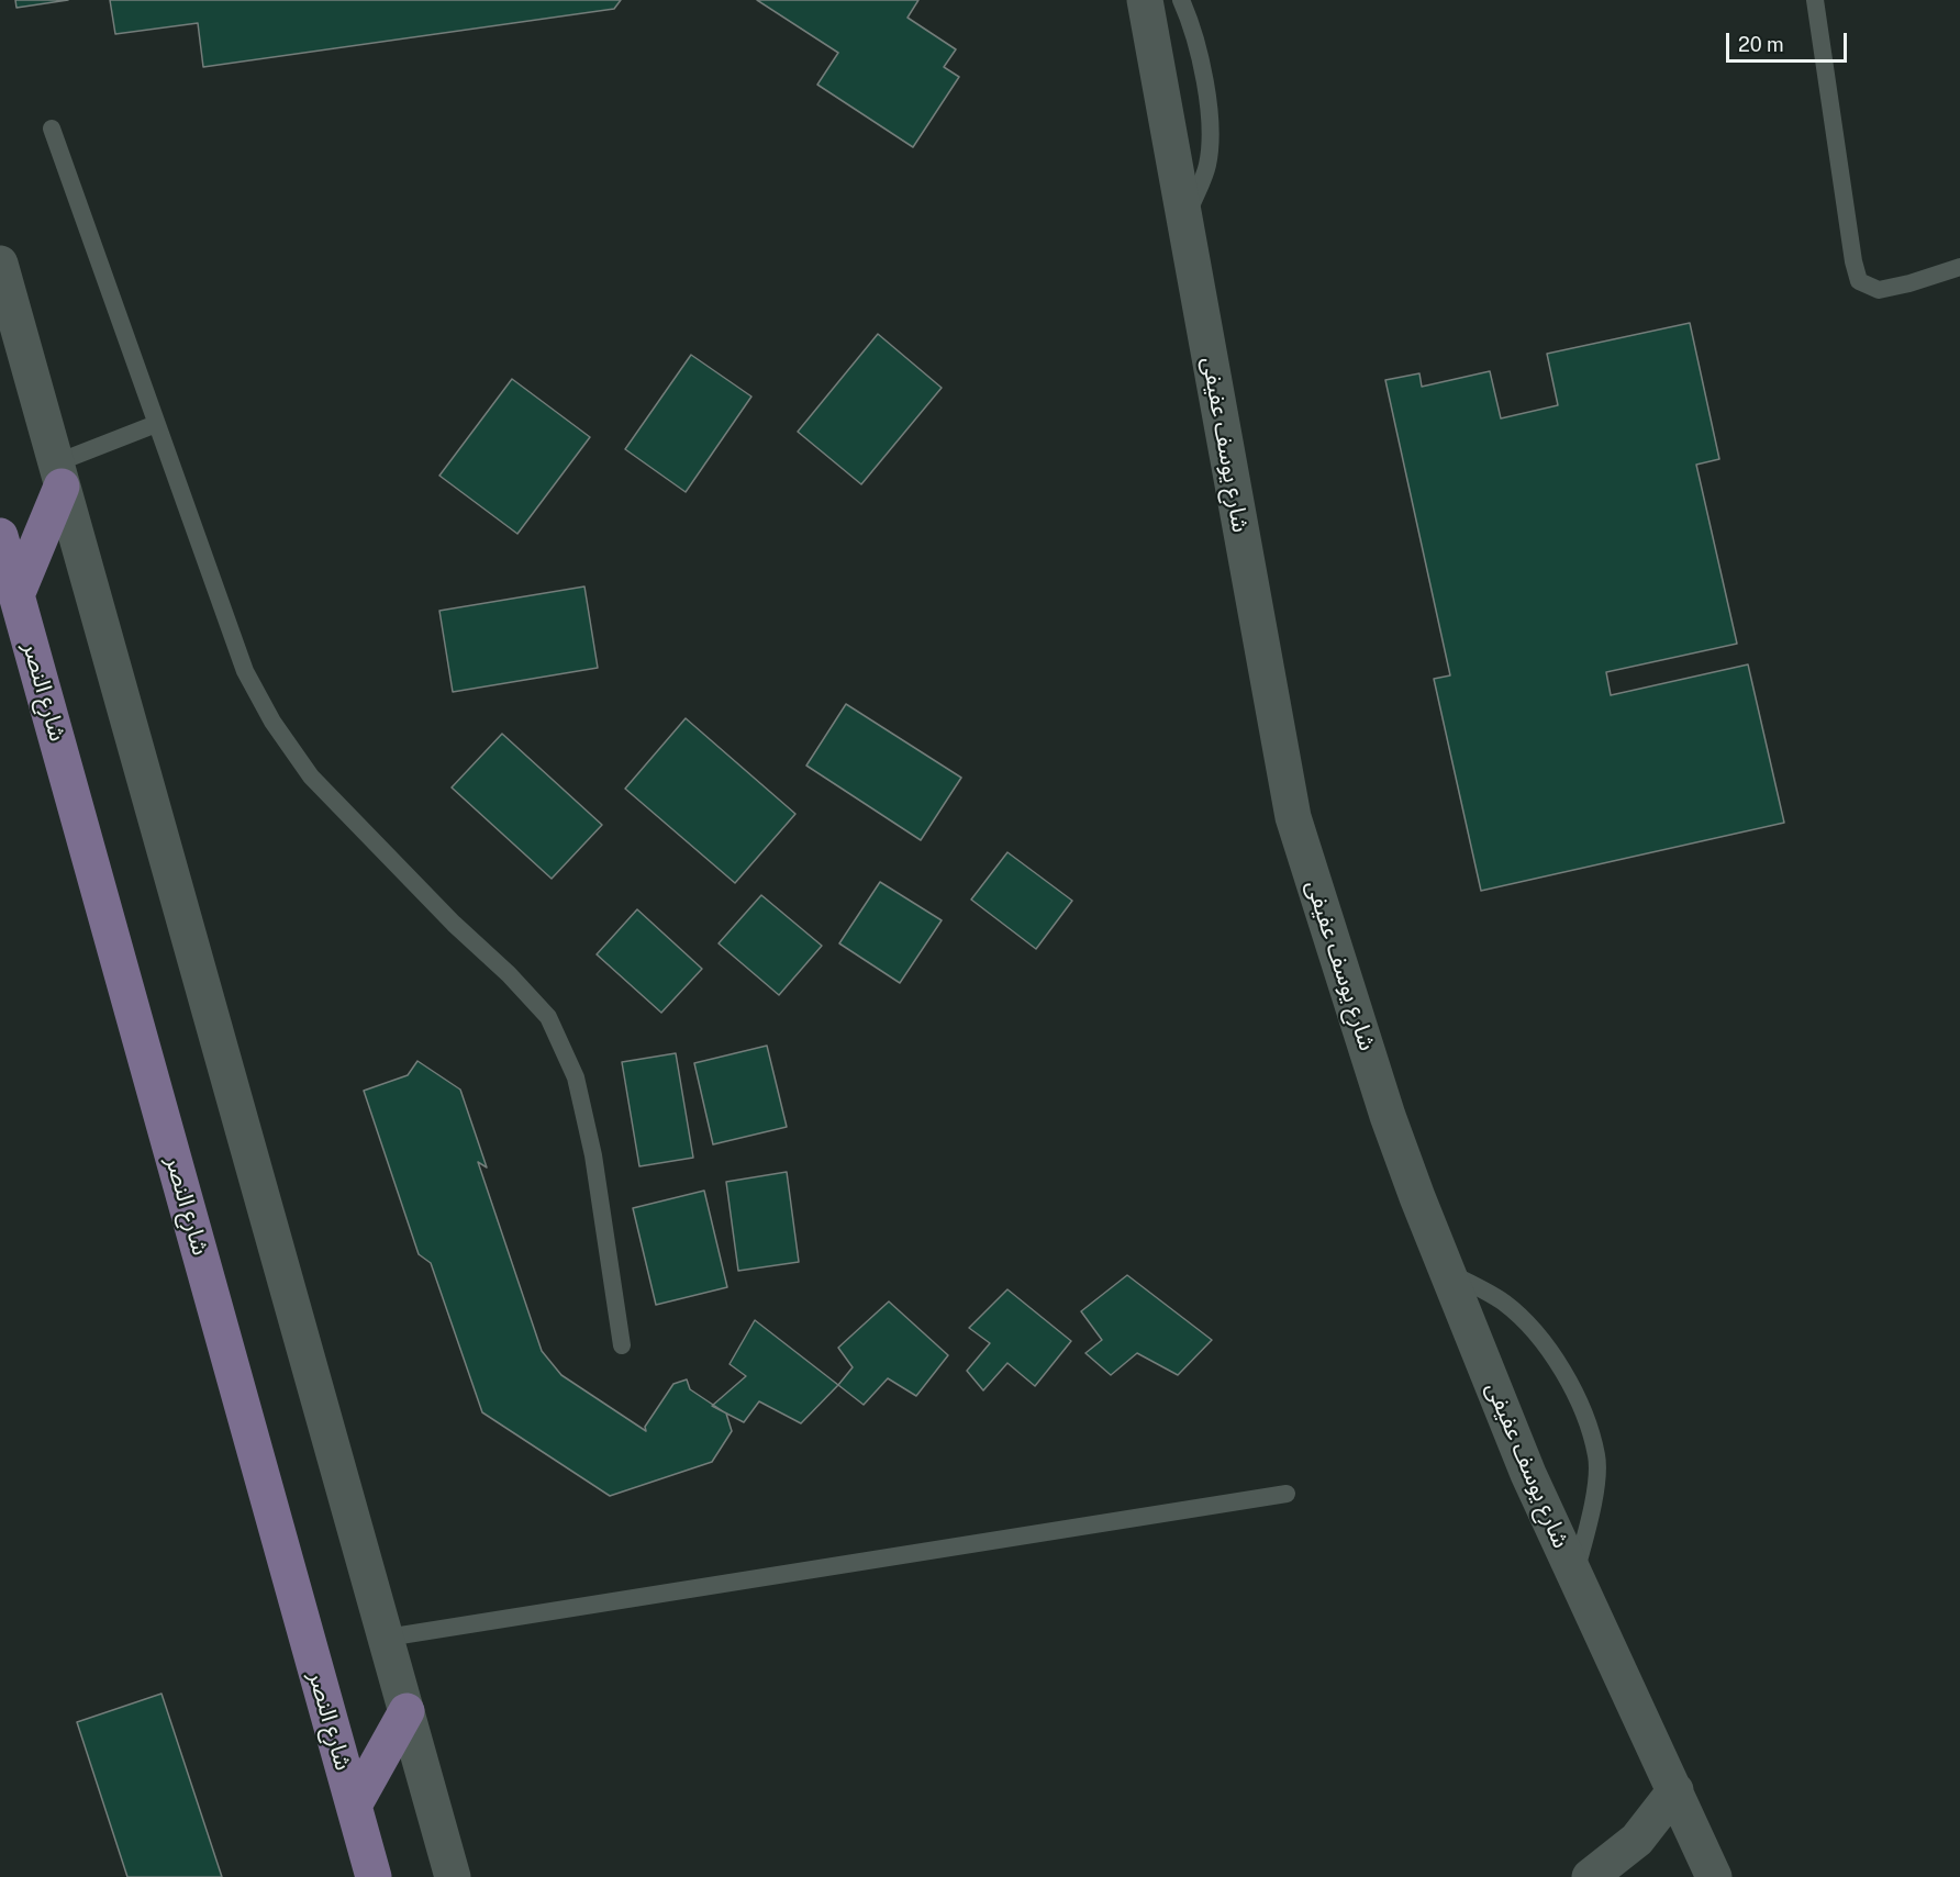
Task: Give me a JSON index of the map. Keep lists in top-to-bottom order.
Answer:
{
  "streets": {
    "main road": ["شارع النصر"],
    "street": ["شارع يوسف عفيفى"]
  },
  "scale_bar": "20 m"
}
